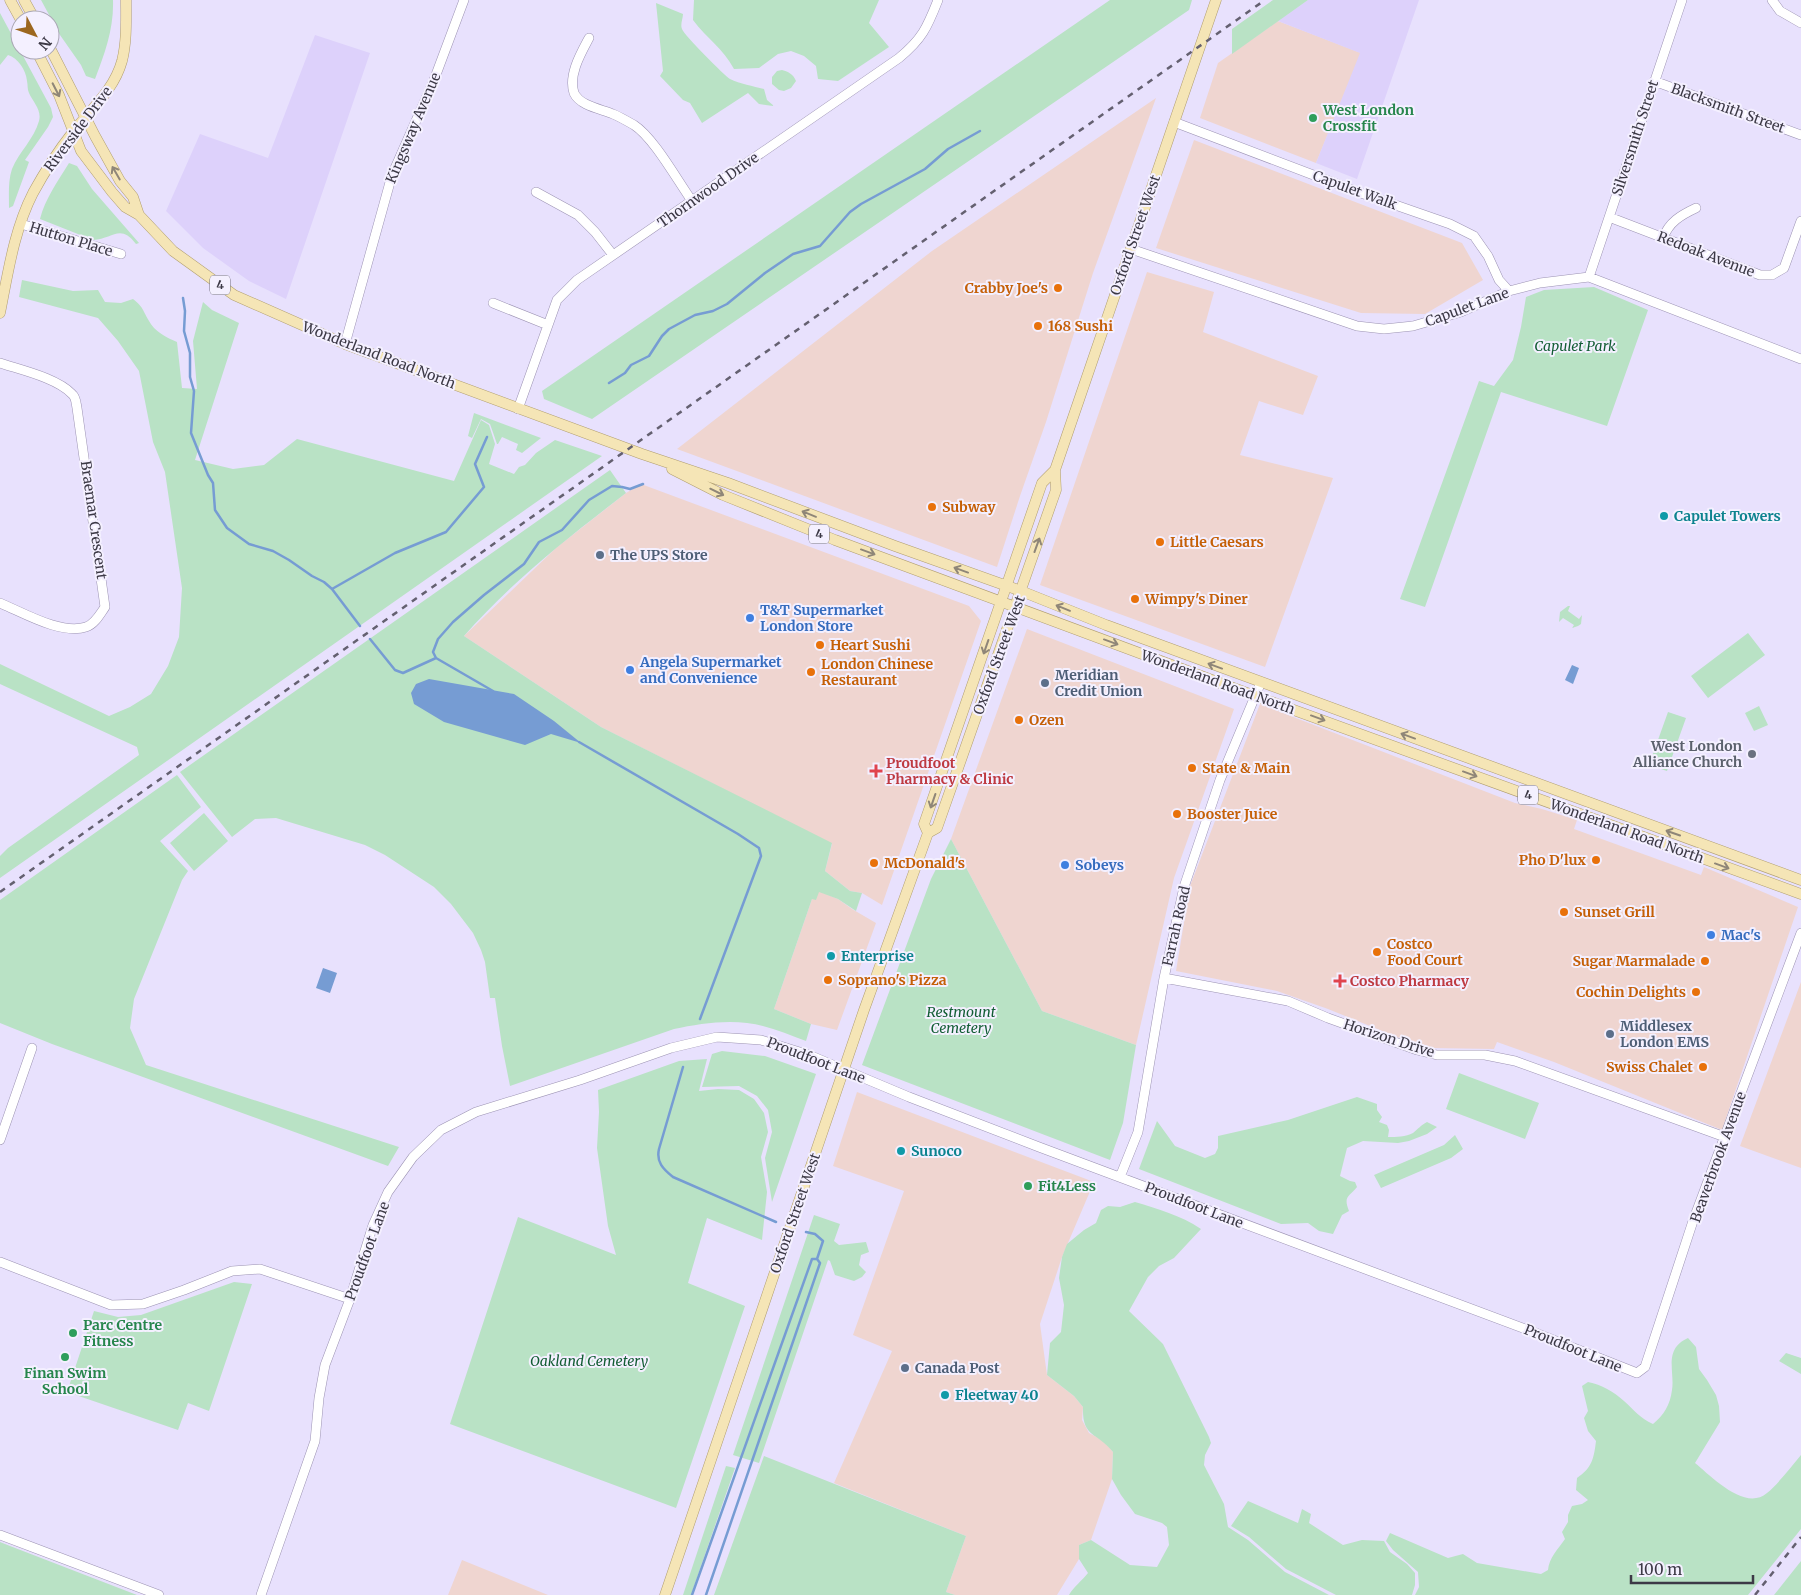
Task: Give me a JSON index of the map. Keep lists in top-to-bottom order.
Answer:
{
  "streets": {
    "main road": [
      "Riverside Drive",
      "Oxford Street West",
      "4",
      "Wonderland Road North"
    ],
    "street": [
      "Blacksmith Street",
      "Kingsway Avenue",
      "Silversmith Street",
      "Thornwood Drive",
      "Capulet Walk",
      "Hutton Place",
      "Redoak Avenue",
      "Capulet Lane",
      "Braemar Crescent",
      "Farrah Road",
      "Horizon Drive",
      "Proudfoot Lane",
      "Beaverbrook Avenue"
    ]
  },
  "crossings": [
    ["Blacksmith Street", "Silversmith Street"],
    ["Kingsway Avenue", "Wonderland Road North"],
    ["Riverside Drive", "Hutton Place"],
    ["Riverside Drive", "Wonderland Road North"],
    ["Silversmith Street", "Redoak Avenue"],
    ["Silversmith Street", "Capulet Lane"],
    ["Thornwood Drive", "Wonderland Road North"],
    ["Capulet Walk", "Oxford Street West"],
    ["Capulet Walk", "Capulet Lane"],
    ["Oxford Street West", "Capulet Lane"],
    ["Oxford Street West", "Wonderland Road North"],
    ["Oxford Street West", "Proudfoot Lane"],
    ["Wonderland Road North", "Farrah Road"],
    ["Farrah Road", "Horizon Drive"],
    ["Farrah Road", "Proudfoot Lane"],
    ["Horizon Drive", "Beaverbrook Avenue"],
    ["Proudfoot Lane", "Beaverbrook Avenue"]
  ],
  "parks": ["Capulet Park", "Restmount Cemetery", "Oakland Cemetery"],
  "places": {
    "other": [
      "West London Crossfit",
      "Crabby Joe's",
      "168 Sushi",
      "Subway",
      "Capulet Towers",
      "Little Caesars",
      "The UPS Store",
      "Wimpy's Diner",
      "T&T Supermarket London Store",
      "Heart Sushi",
      "Angela Supermarket and Convenience",
      "London Chinese Restaurant",
      "Meridian Credit Union",
      "Ozen",
      "West London Alliance Church",
      "State & Main",
      "Booster Juice",
      "Pho D'lux",
      "McDonald's",
      "Sobeys",
      "Sunset Grill",
      "Mac's",
      "Costco Food Court",
      "Enterprise",
      "Sugar Marmalade",
      "Soprano's Pizza",
      "Cochin Delights",
      "Middlesex London EMS",
      "Swiss Chalet",
      "Sunoco",
      "Fit4Less",
      "Parc Centre Fitness",
      "Finan Swim School",
      "Canada Post",
      "Fleetway 40"
    ],
    "health": ["Proudfoot Pharmacy & Clinic", "Costco Pharmacy"]
  },
  "scale_bar": "100 m",
  "north": "bottom right"
}
